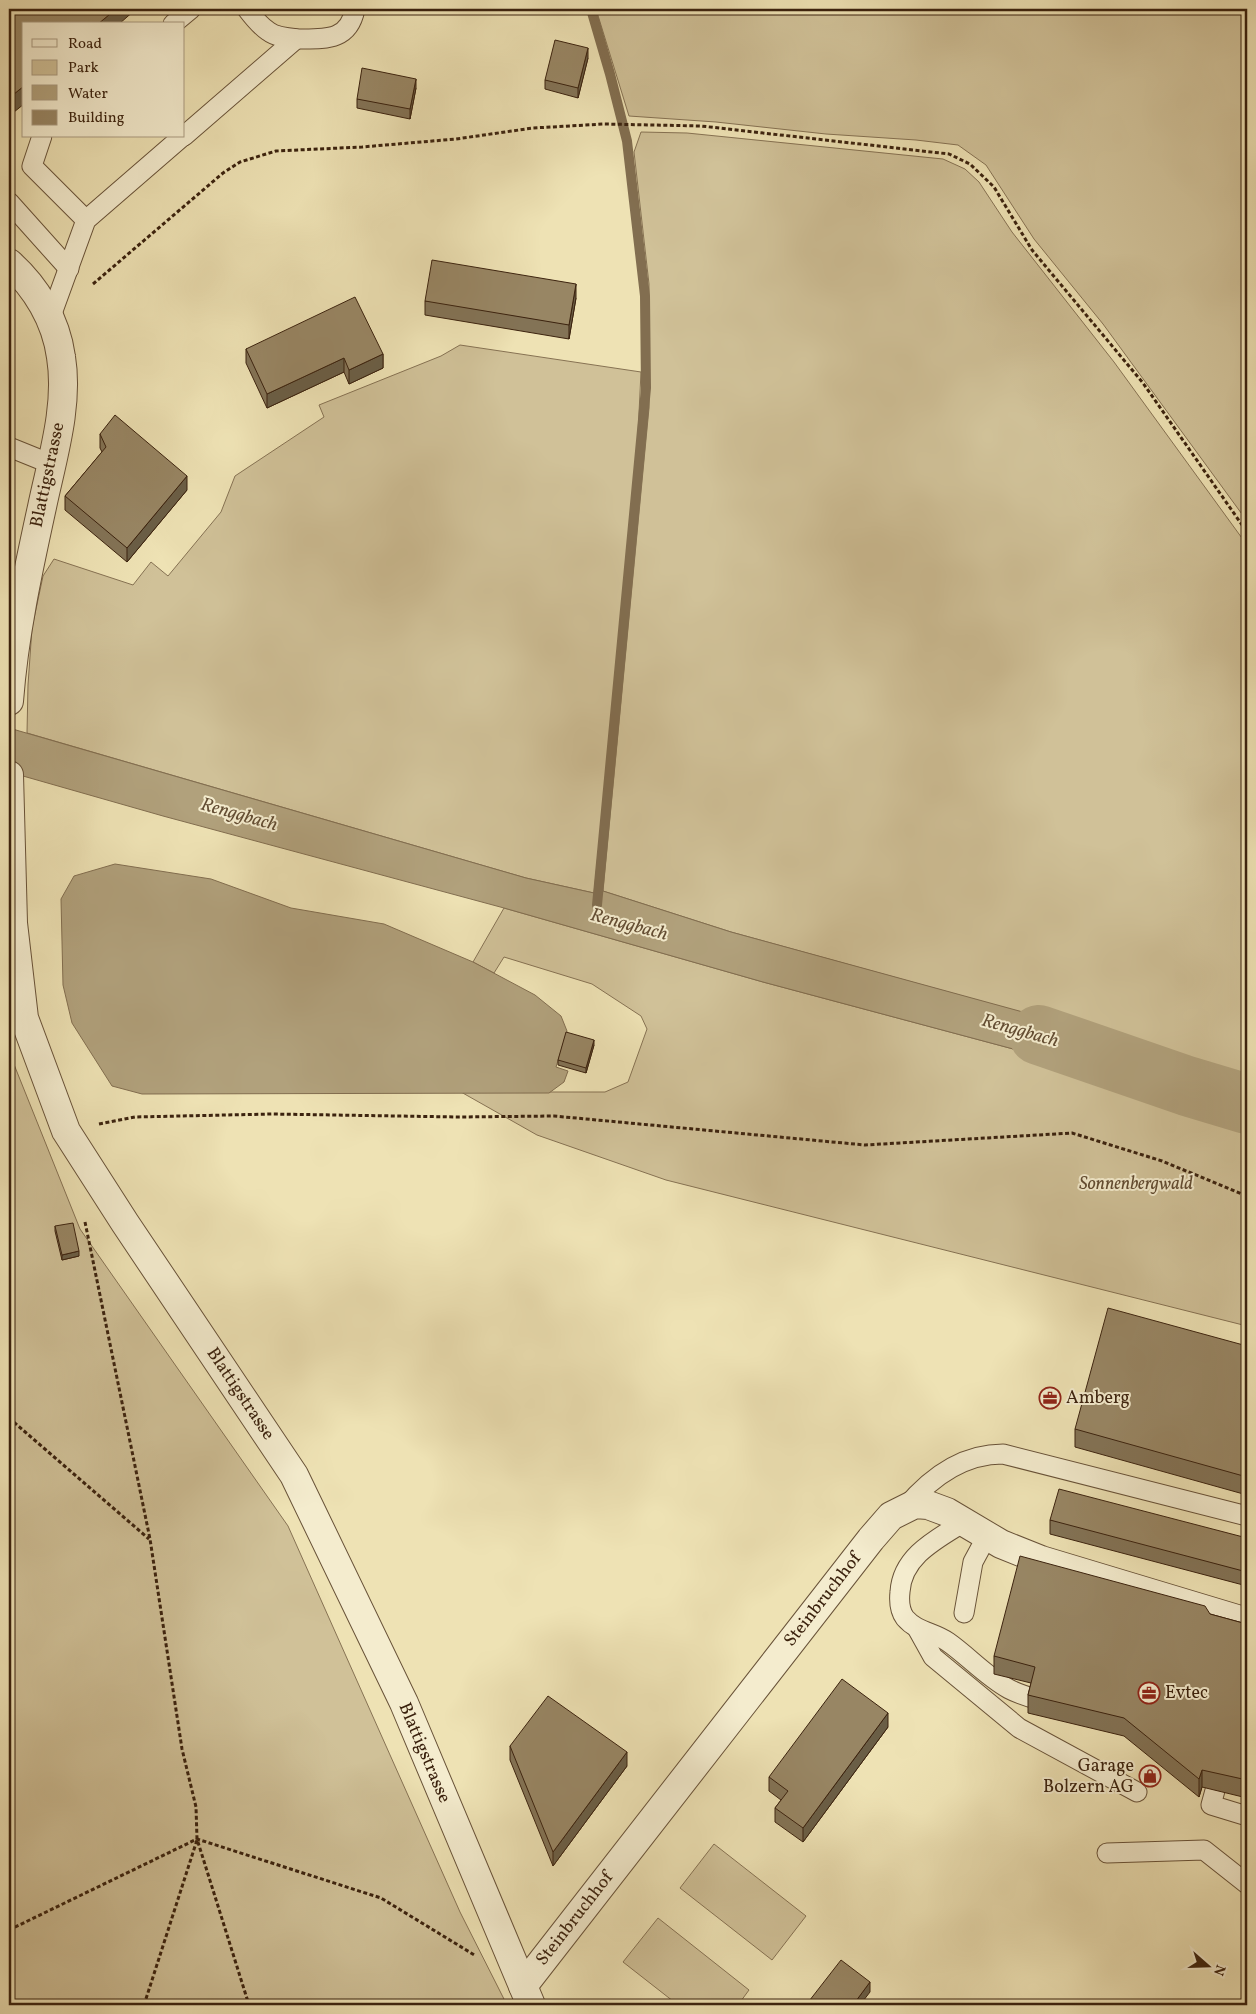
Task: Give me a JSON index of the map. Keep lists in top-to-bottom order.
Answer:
{
  "streets": {
    "street": ["Blattigstrasse", "Steinbruchhof"]
  },
  "crossings": [
    ["Blattigstrasse", "Steinbruchhof"]
  ],
  "water": ["Renggbach"],
  "parks": ["Sonnenbergwald"],
  "places": {
    "office": ["Amberg", "Evtec"],
    "shop": ["Garage Bolzern AG"]
  },
  "legend": [
    "Road",
    "Park",
    "Water",
    "Building"
  ],
  "north": "right"
}
